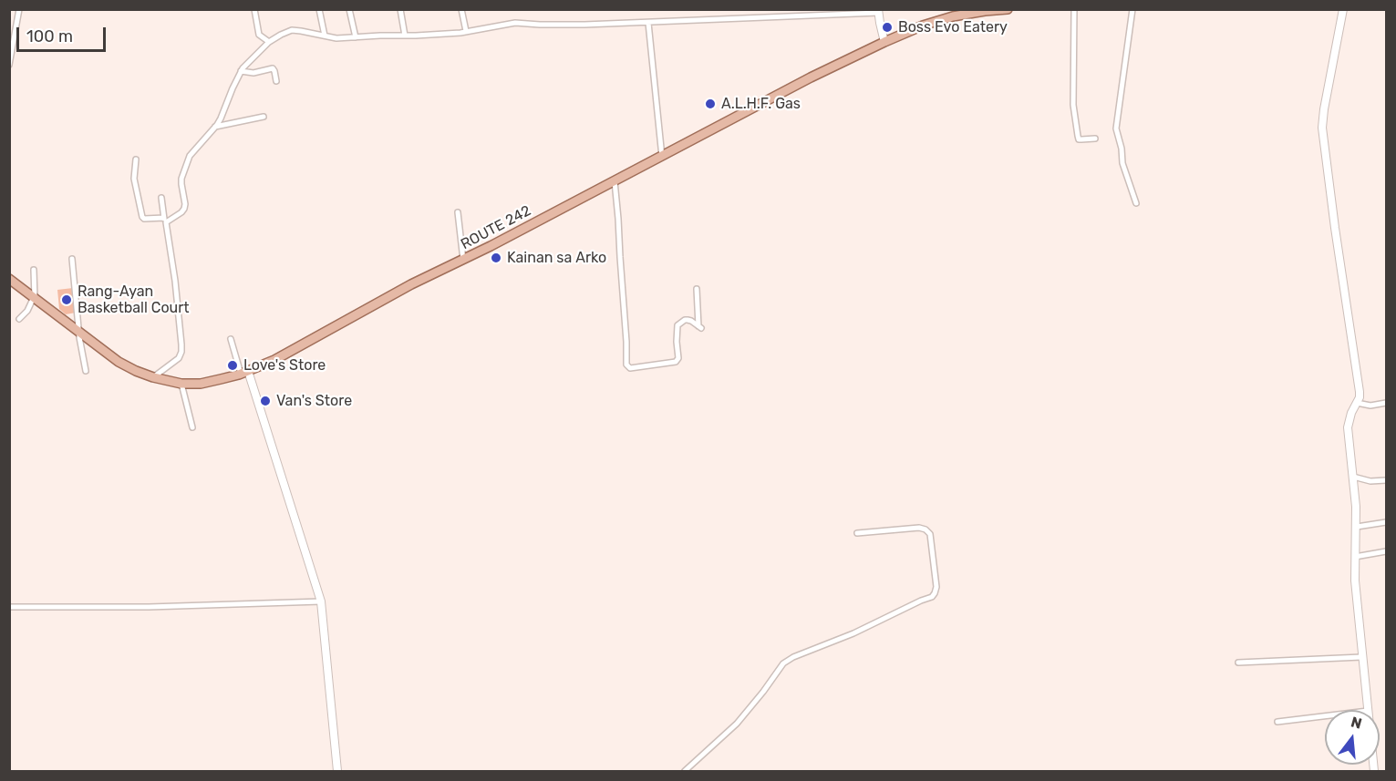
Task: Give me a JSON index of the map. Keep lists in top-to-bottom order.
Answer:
{
  "streets": {
    "main road": ["ROUTE 242"]
  },
  "places": [
    "Boss Evo Eatery",
    "A.L.H.F. Gas",
    "Kainan sa Arko",
    "Rang-Ayan Basketball Court",
    "Love's Store",
    "Van's Store"
  ],
  "scale_bar": "100 m",
  "north": "top"
}
